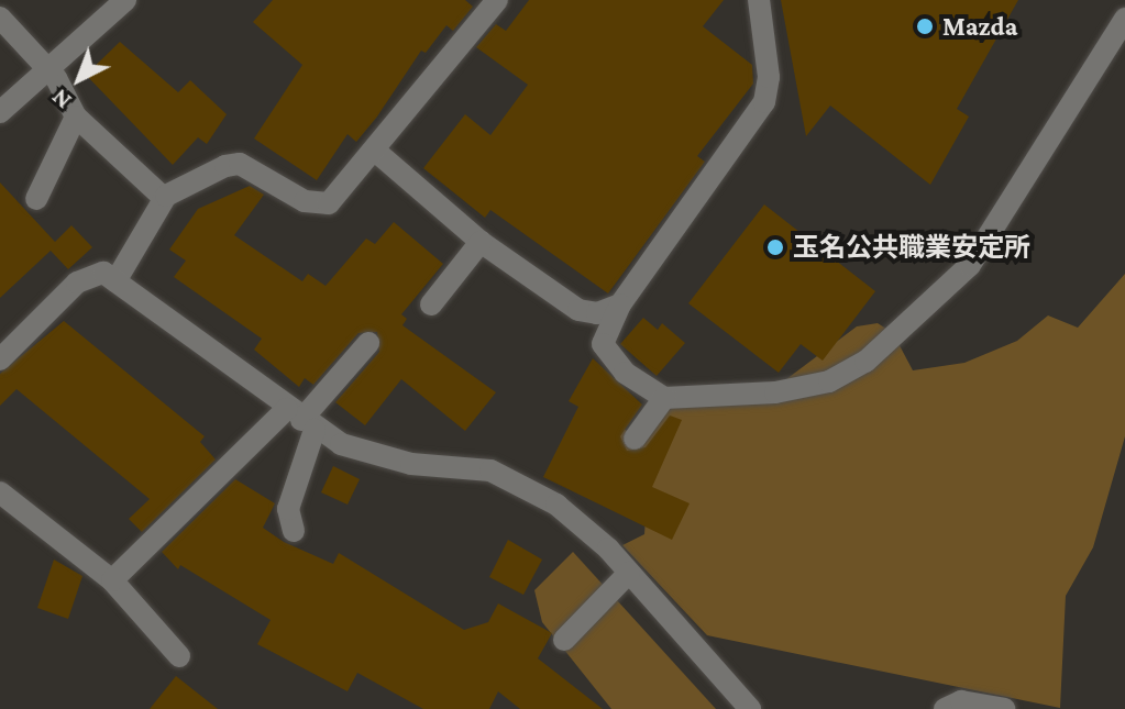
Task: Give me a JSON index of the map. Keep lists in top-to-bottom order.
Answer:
{
  "places": ["Mazda", "玉名公共職業安定所"],
  "north": "bottom left"
}
